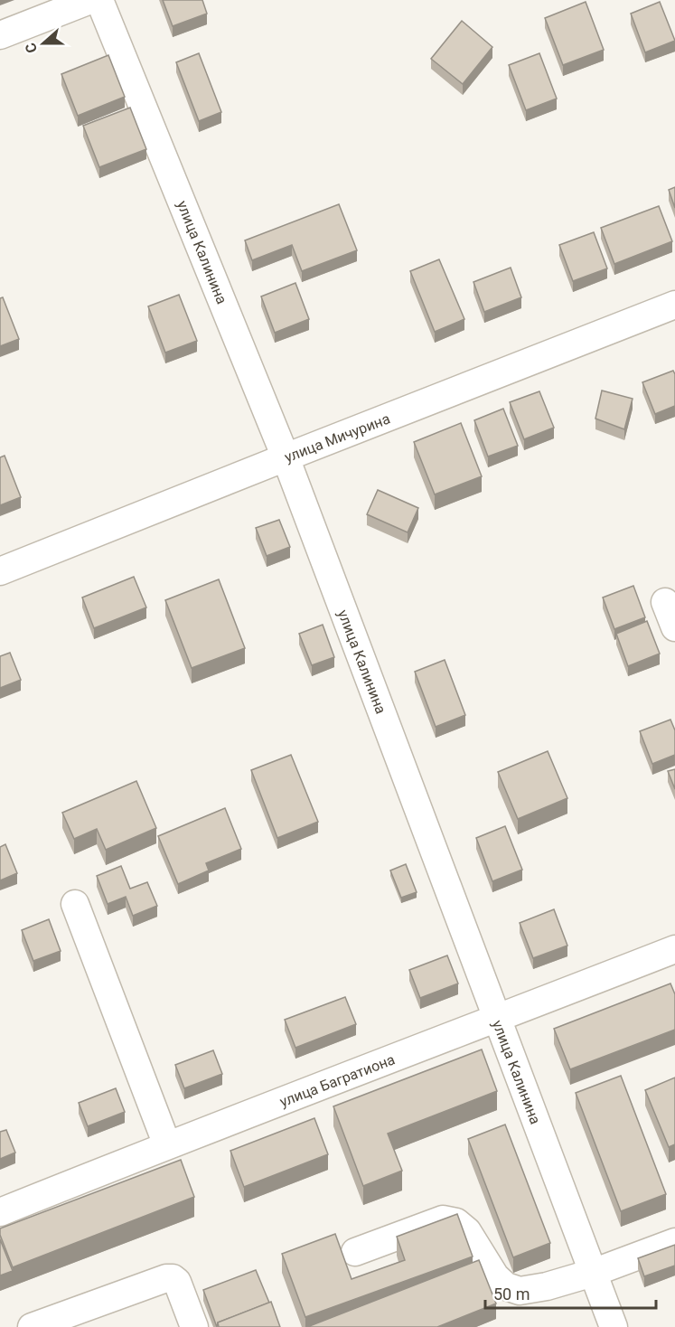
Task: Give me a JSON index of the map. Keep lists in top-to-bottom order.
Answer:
{
  "streets": {
    "street": ["улица Калинина", "улица Мичурина", "улица Багратиона"]
  },
  "crossings": [
    ["улица Калинина", "улица Мичурина"],
    ["улица Калинина", "улица Багратиона"]
  ],
  "scale_bar": "50 m",
  "north": "left"
}
